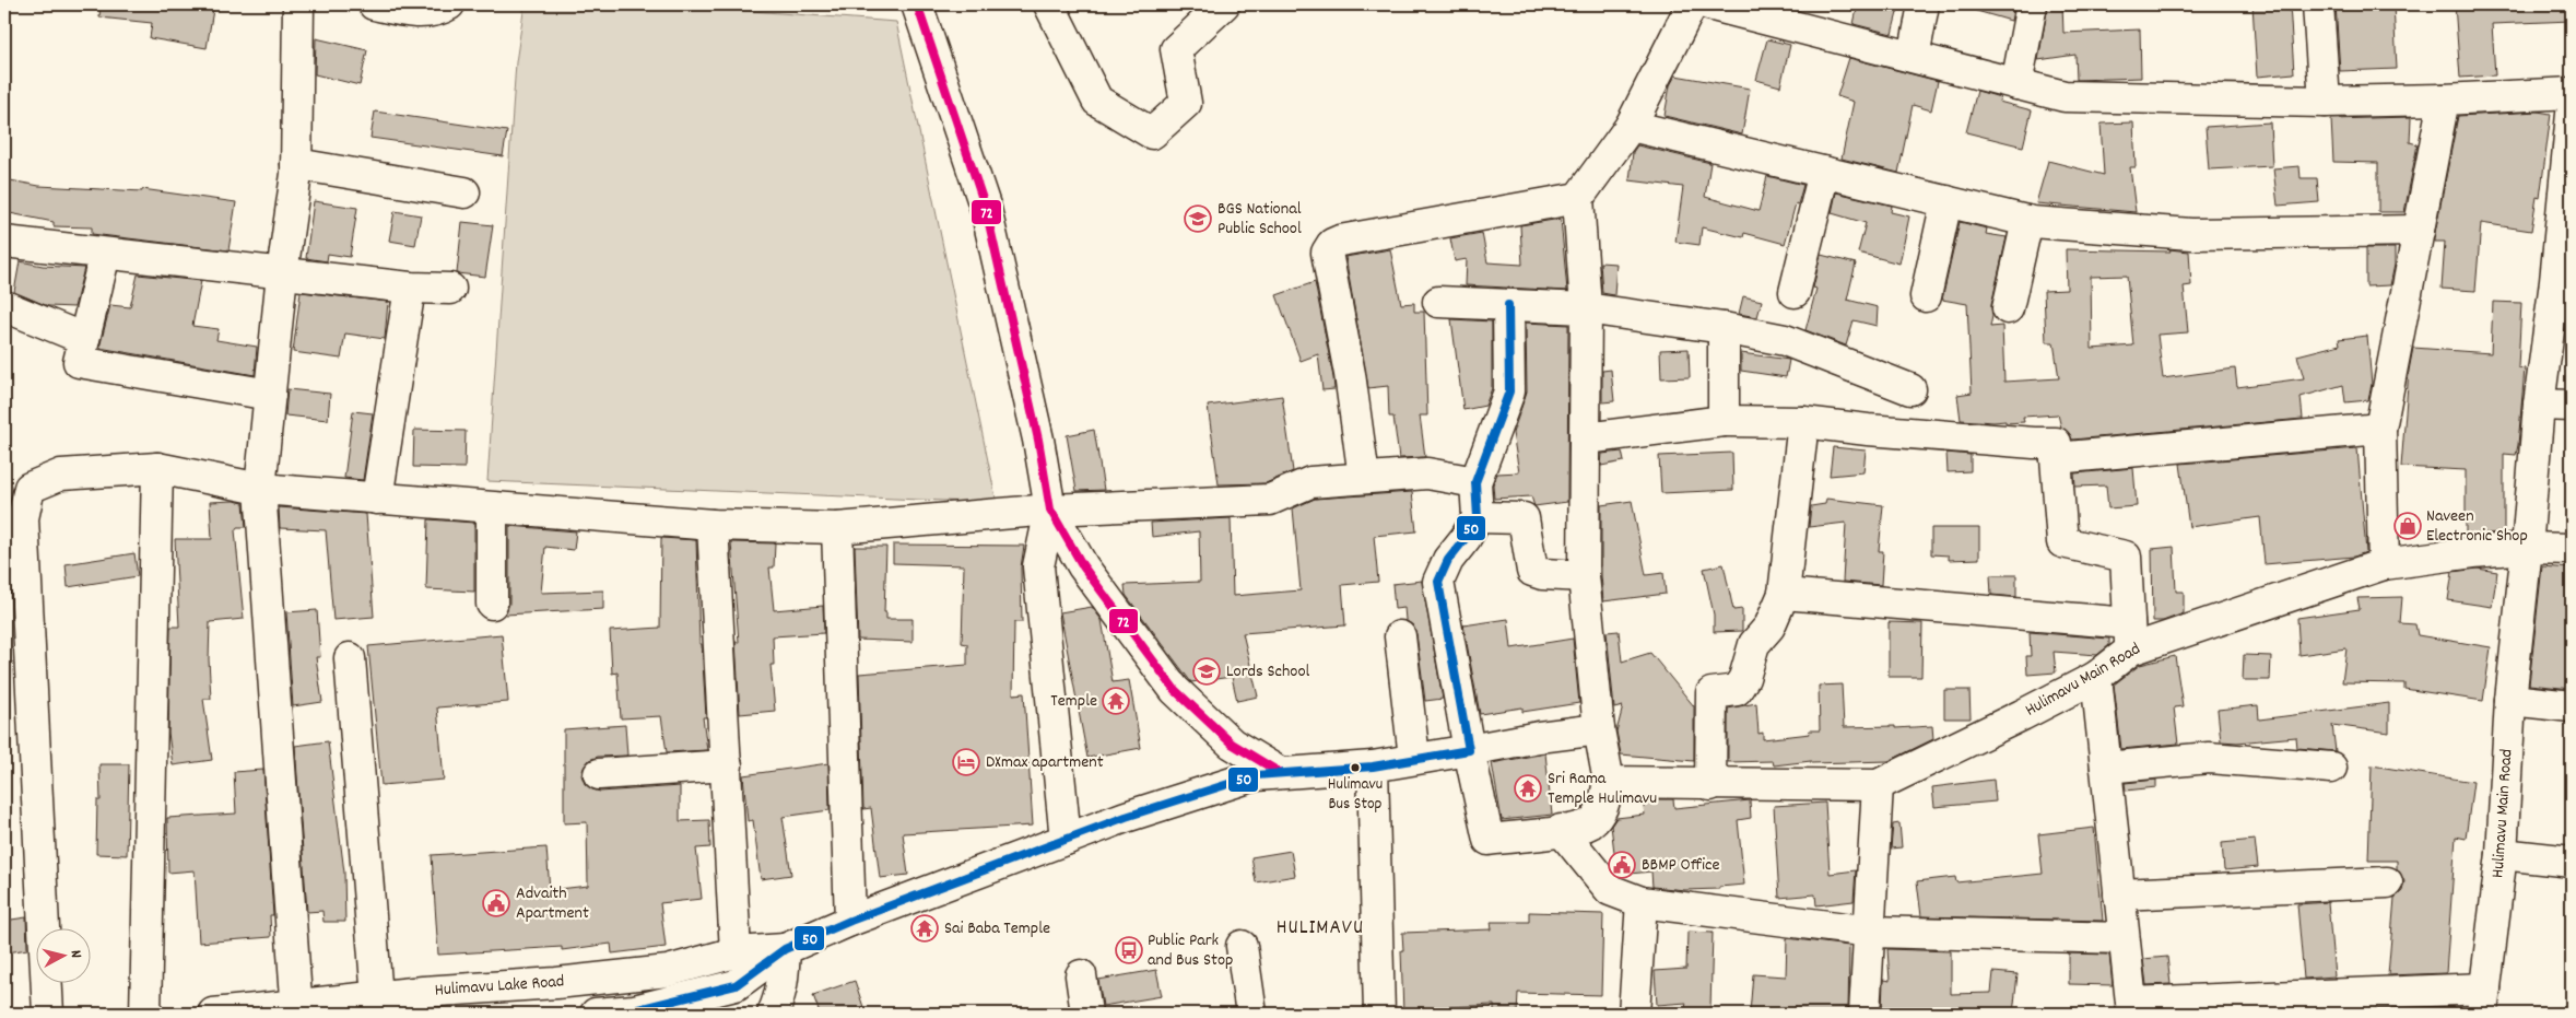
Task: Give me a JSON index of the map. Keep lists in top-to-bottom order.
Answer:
{
  "streets": {
    "street": ["Hulimavu Main Road", "Hulimavu Lake Road"]
  },
  "districts": ["HULIMAVU"],
  "places": {
    "school or university": ["BGS National Public School", "Lords School"],
    "shop": ["Naveen Electronic Shop"],
    "temple": ["Temple", "Sri Rama Temple Hulimavu", "Sai Baba Temple"],
    "hotel": ["DXmax apartment"],
    "other": ["Hulimavu Bus Stop"],
    "public building": ["BBMP Office", "Advaith Apartment"],
    "bus stop": ["Public Park and Bus Stop"]
  },
  "lines": ["transit line 72", "transit line 50"],
  "north": "right"
}
